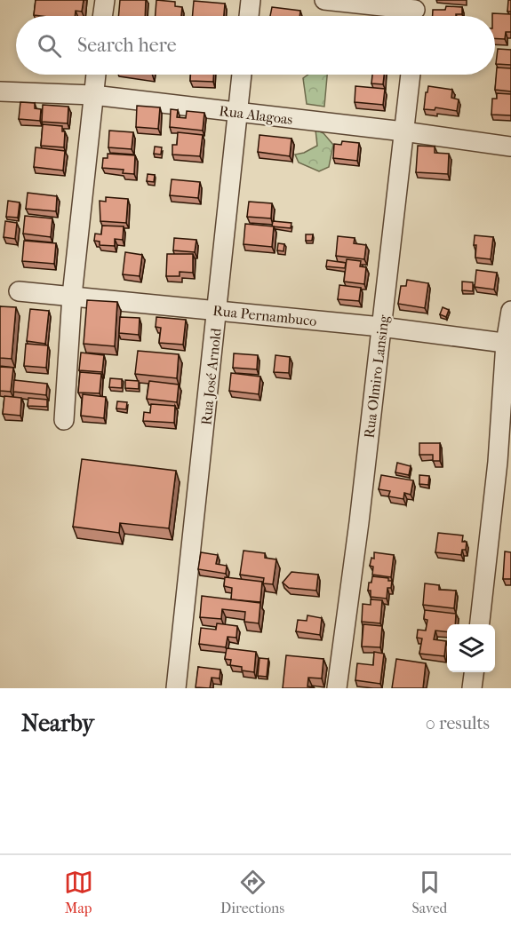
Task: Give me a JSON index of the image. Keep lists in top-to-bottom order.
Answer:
{
  "streets": {
    "street": [
      "Rua Alagoas",
      "Rua Pernambuco",
      "Rua José Arnold",
      "Rua Olmiro Lansing"
    ]
  },
  "crossings": [
    ["Rua Alagoas", "Rua José Arnold"],
    ["Rua Alagoas", "Rua Olmiro Lansing"],
    ["Rua Pernambuco", "Rua José Arnold"],
    ["Rua Pernambuco", "Rua Olmiro Lansing"]
  ],
  "page": {
    "search": "Search here",
    "heading": ["Nearby", "0 results"],
    "nav": ["Map", "Directions", "Saved"]
  }
}
